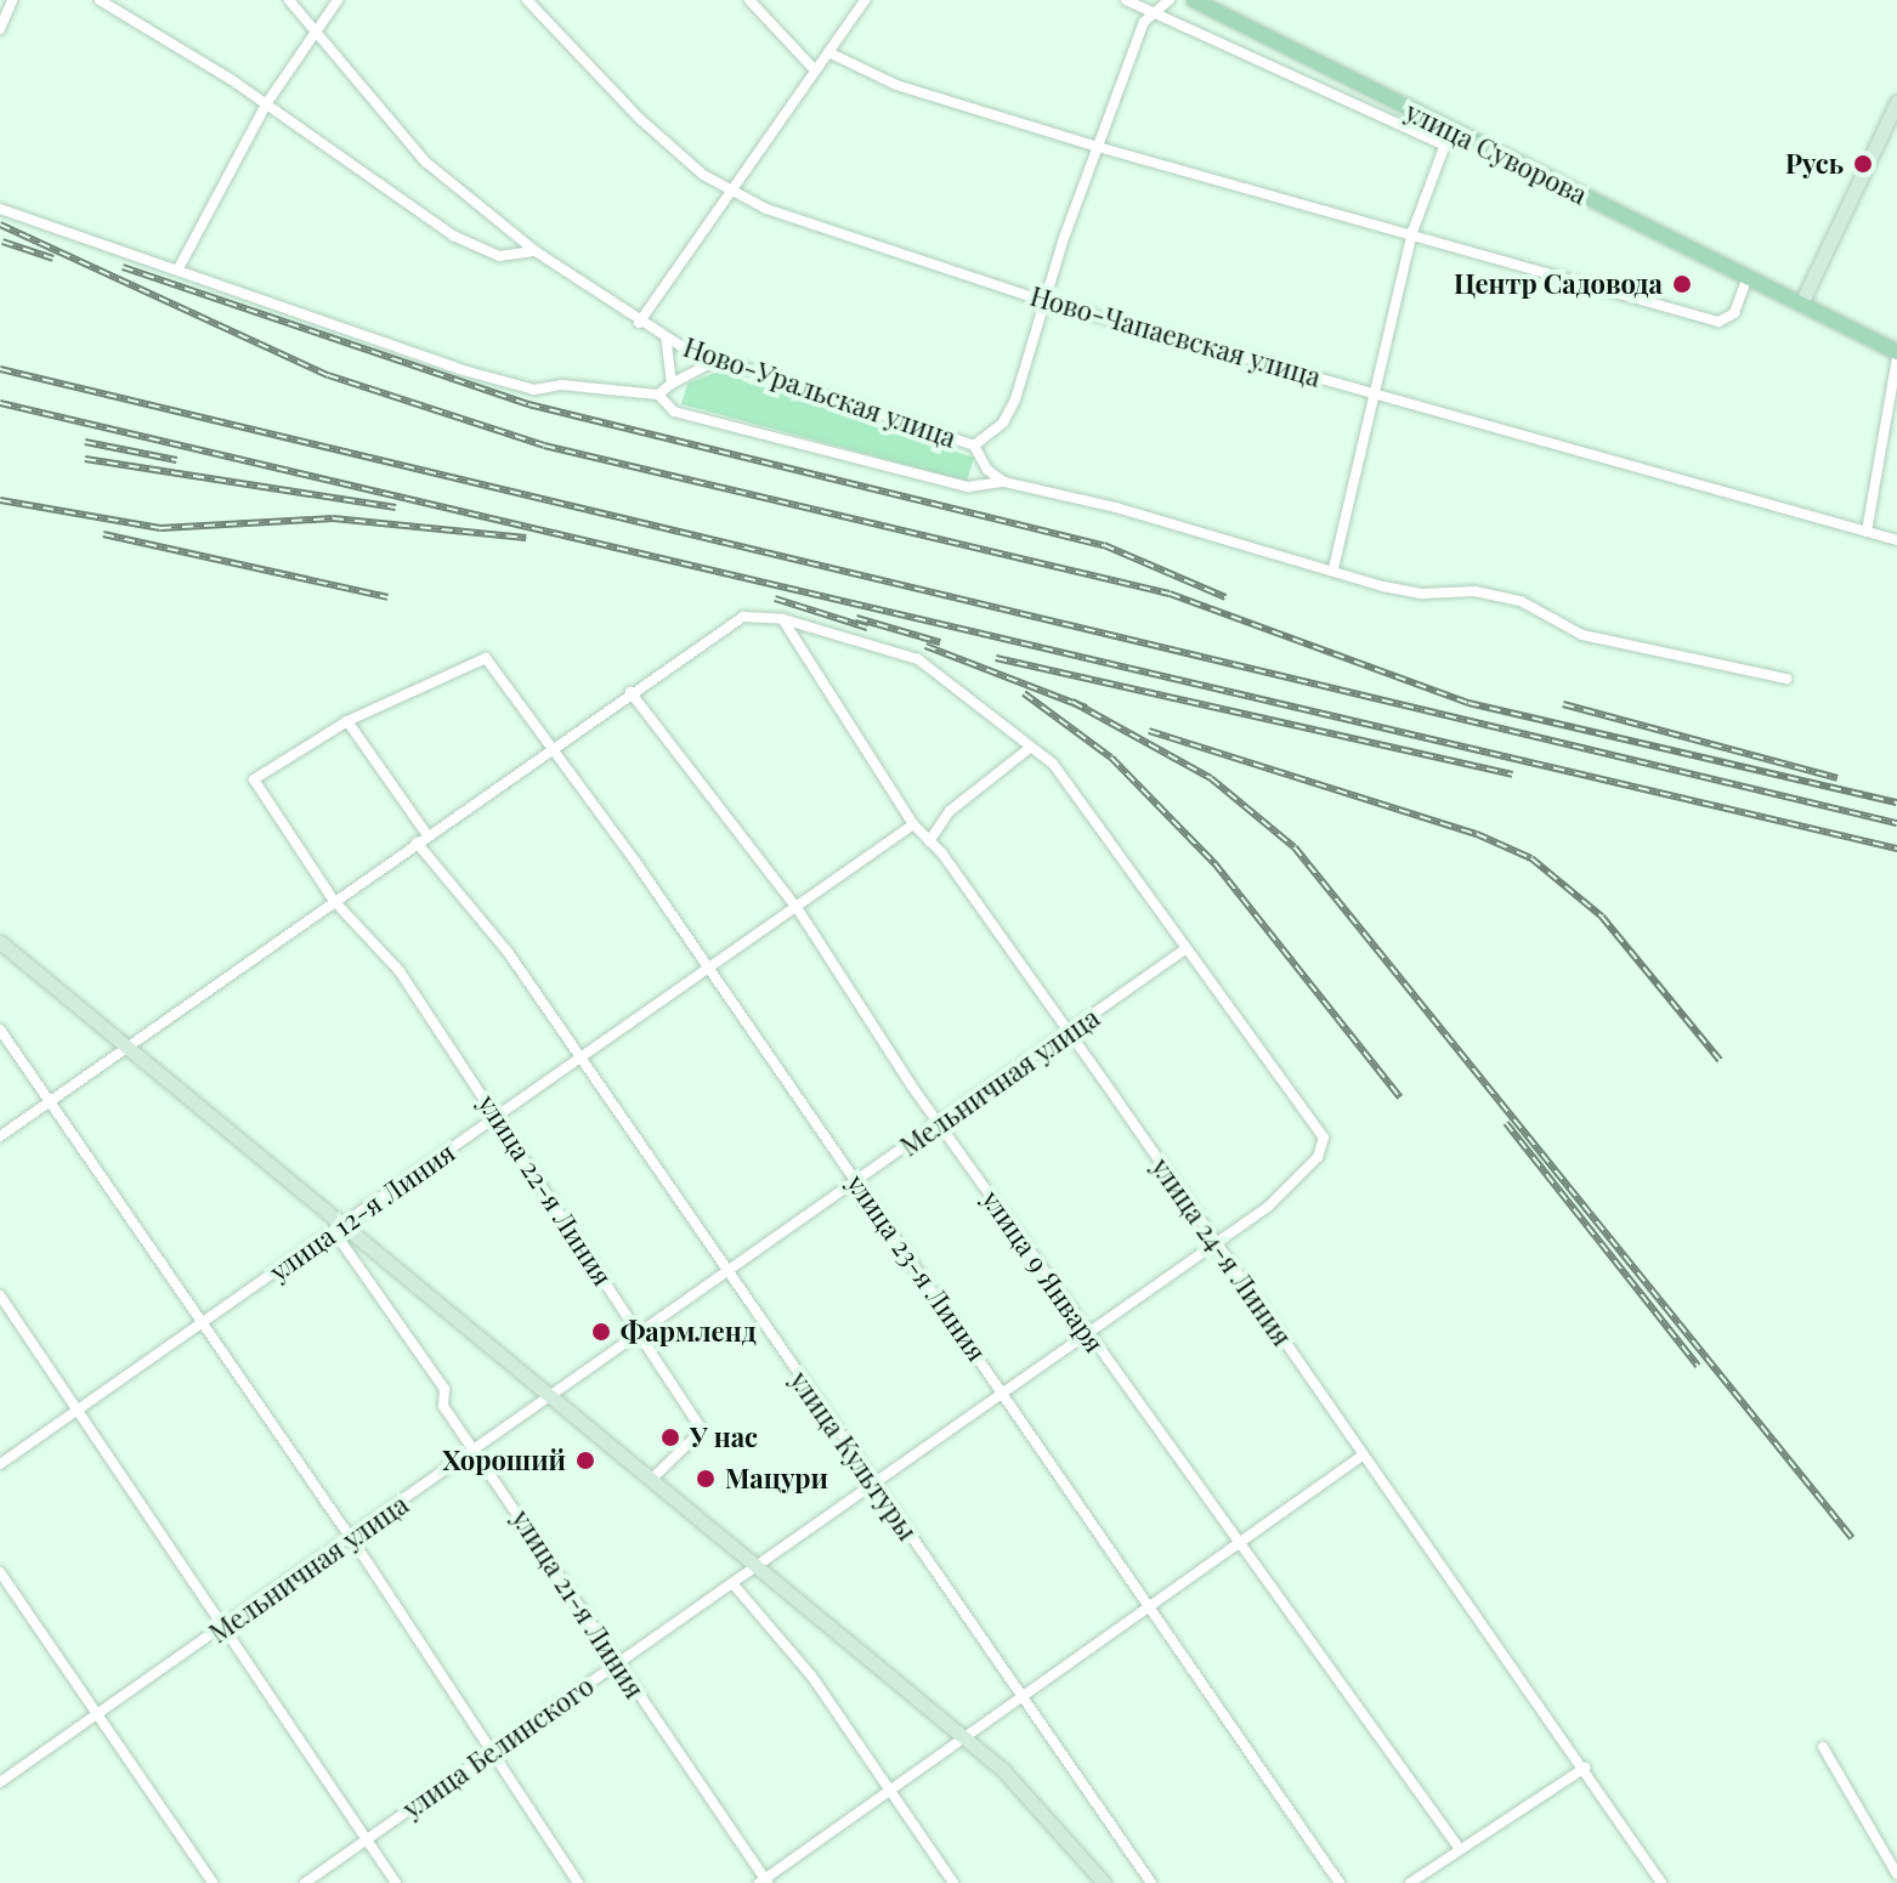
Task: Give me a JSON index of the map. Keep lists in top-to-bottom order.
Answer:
{
  "streets": {
    "main road": ["улица Суворова", "улица 21-я Линия"],
    "street": [
      "Ново-Чапаевская улица",
      "Ново-Уральская улица",
      "Мельничная улица",
      "улица 22-я Линия",
      "улица 12-я Линия",
      "улица 24-я Линия",
      "улица 23-я Линия",
      "улица 9 Января",
      "улица Культуры",
      "улица Белинского"
    ]
  },
  "crossings": [
    ["Мельничная улица", "улица 22-я Линия"],
    ["Мельничная улица", "улица 24-я Линия"],
    ["Мельничная улица", "улица 23-я Линия"],
    ["Мельничная улица", "улица 9 Января"],
    ["Мельничная улица", "улица Культуры"],
    ["Мельничная улица", "улица 21-я Линия"],
    ["Мельничная улица", "улица Белинского"],
    ["улица 22-я Линия", "улица 12-я Линия"],
    ["улица 22-я Линия", "улица 23-я Линия"],
    ["улица 12-я Линия", "улица 24-я Линия"],
    ["улица 12-я Линия", "улица 23-я Линия"],
    ["улица 12-я Линия", "улица 9 Января"],
    ["улица 12-я Линия", "улица Культуры"],
    ["улица 12-я Линия", "улица 21-я Линия"],
    ["улица 24-я Линия", "улица Белинского"],
    ["улица 23-я Линия", "улица Белинского"],
    ["улица 9 Января", "улица Белинского"],
    ["улица Культуры", "улица Белинского"],
    ["улица 21-я Линия", "улица Белинского"]
  ],
  "places": [
    "Русь",
    "Центр Садовода",
    "Фармленд",
    "У нас",
    "Хороший",
    "Мацури"
  ]
}
